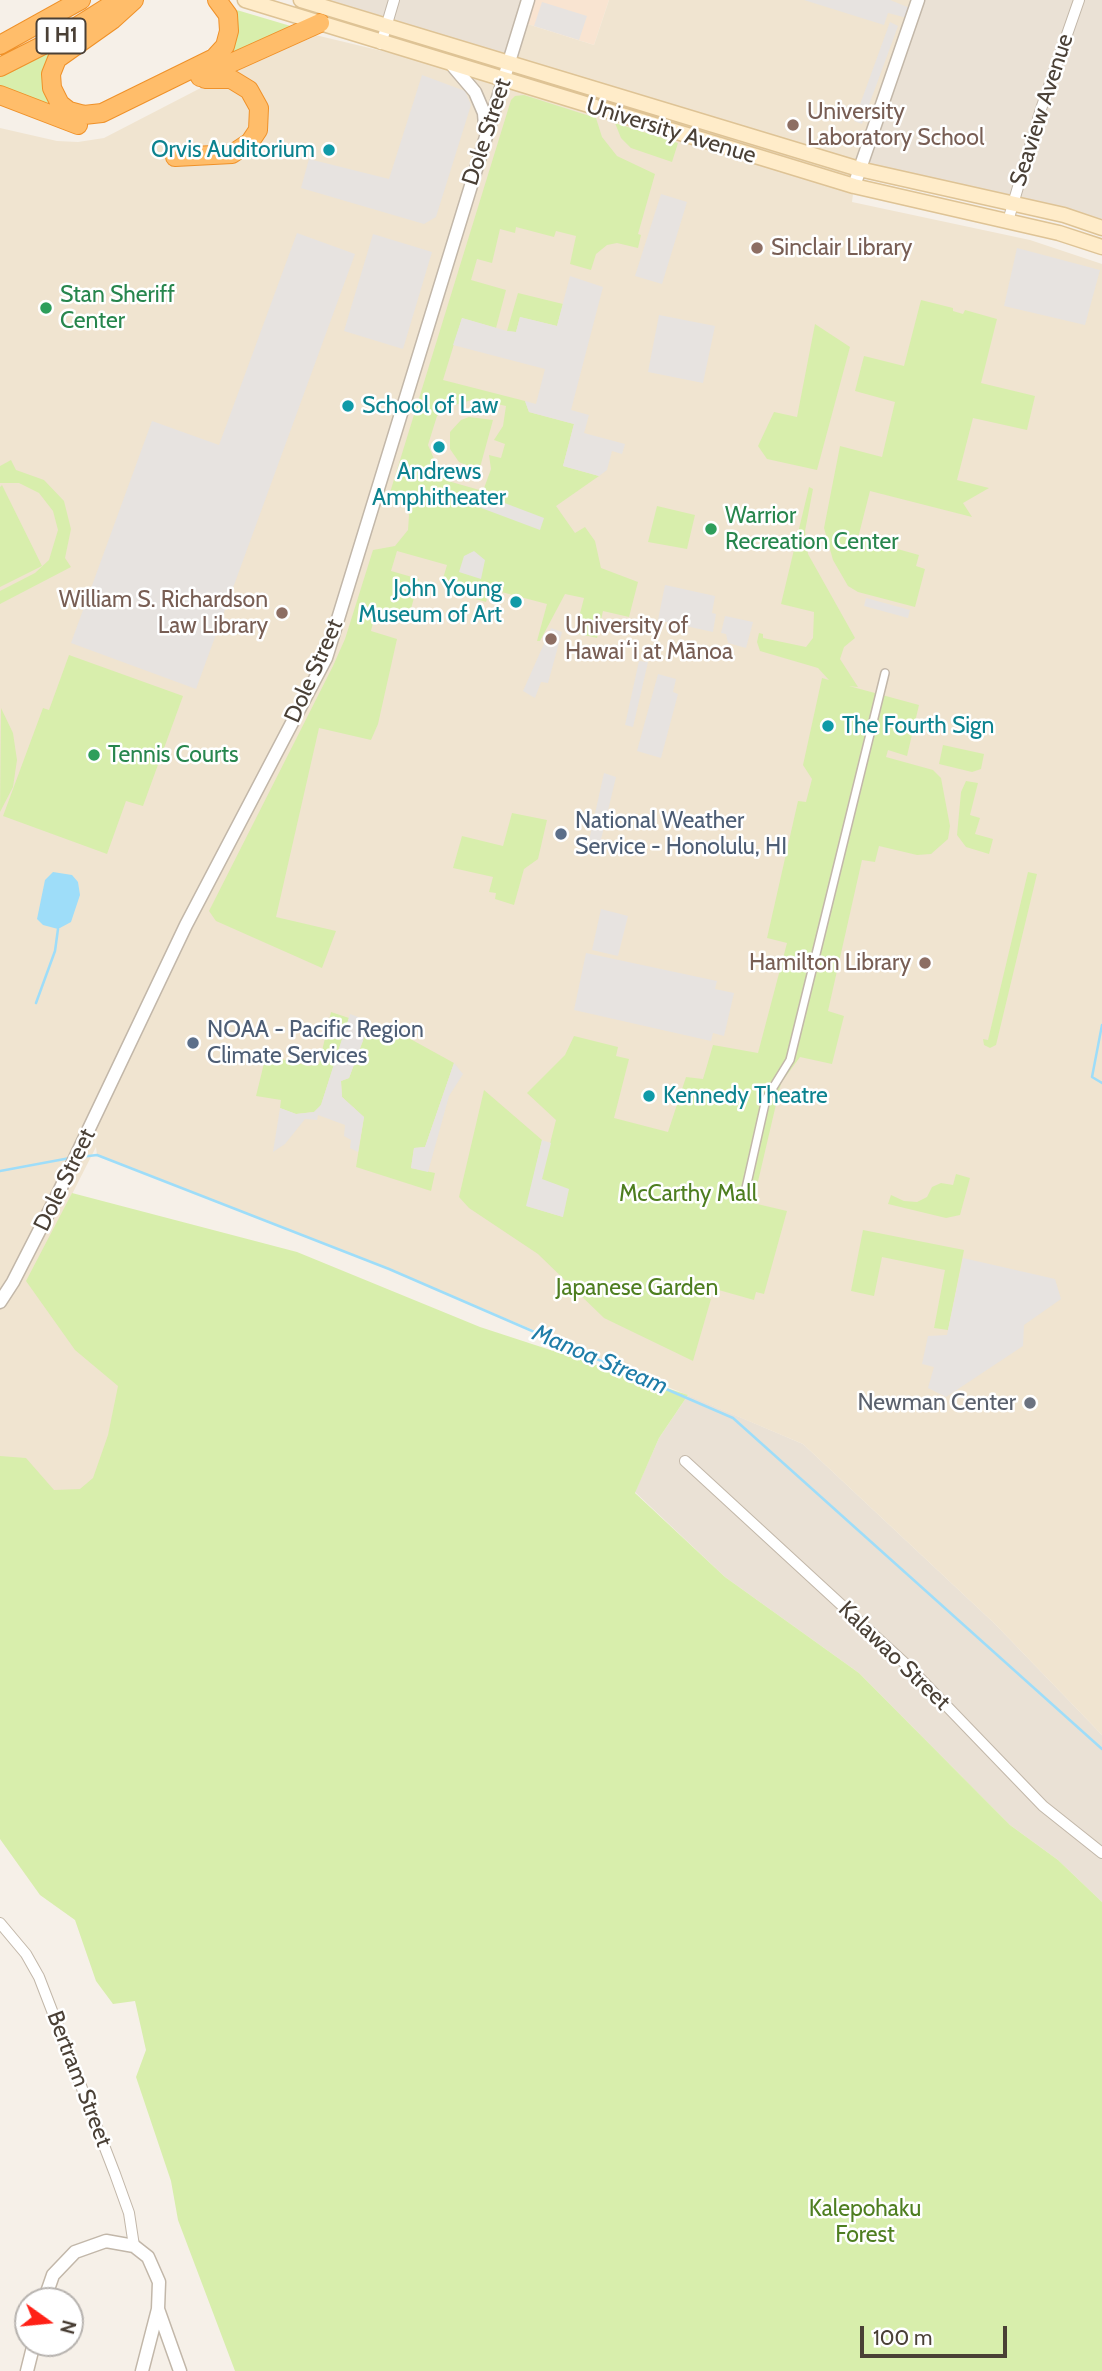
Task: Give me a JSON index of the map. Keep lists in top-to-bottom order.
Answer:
{
  "streets": {
    "highway": ["I H1"],
    "main road": ["University Avenue"],
    "street": [
      "Seaview Avenue",
      "Dole Street",
      "Kalawao Street",
      "Bertram Street"
    ]
  },
  "crossings": [
    ["Seaview Avenue", "University Avenue"],
    ["University Avenue", "Dole Street"]
  ],
  "water": ["Manoa Stream"],
  "parks": ["McCarthy Mall", "Japanese Garden", "Kalepohaku Forest"],
  "places": [
    "University Laboratory School",
    "Orvis Auditorium",
    "Sinclair Library",
    "Stan Sheriff Center",
    "School of Law",
    "Andrews Amphitheater",
    "Warrior Recreation Center",
    "John Young Museum of Art",
    "William S. Richardson Law Library",
    "University of Hawaiʻi at Mānoa",
    "The Fourth Sign",
    "Tennis Courts",
    "National Weather Service - Honolulu, HI",
    "Hamilton Library",
    "NOAA - Pacific Region Climate Services",
    "Kennedy Theatre",
    "Newman Center"
  ],
  "scale_bar": "100 m",
  "north": "right"
}
